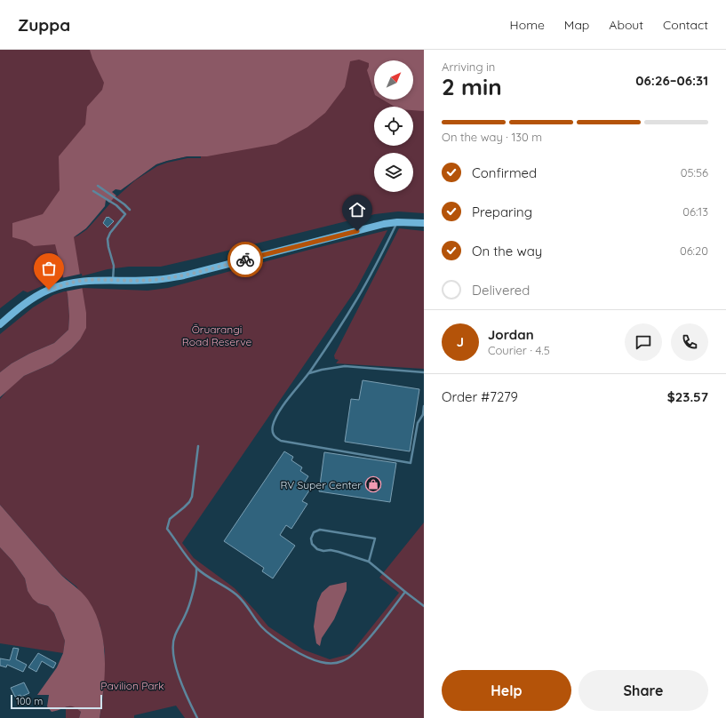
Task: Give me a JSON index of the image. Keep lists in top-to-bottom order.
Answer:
{
  "parks": ["Ōruarangi Road Reserve", "Pavilion Park"],
  "places": {
    "shop": ["RV Super Center"]
  },
  "scale_bar": "100 m",
  "north": "top right",
  "page": {
    "header": "Zuppa",
    "nav": [
      "Home",
      "Map",
      "About",
      "Contact"
    ],
    "heading": ["2 min", "Arriving in", "06:26–06:31"],
    "panel": [
      "Jordan",
      "Courier · 4.5",
      "Order #7279",
      "$23.57"
    ],
    "bar": "On the way · 130 m",
    "list": [
      ["Confirmed", "05:56"],
      ["Preparing", "06:13"],
      ["On the way", "06:20"],
      "Delivered"
    ],
    "round": "J",
    "buttons": ["Help", "Share"],
    "scale": "100 m"
  }
}
